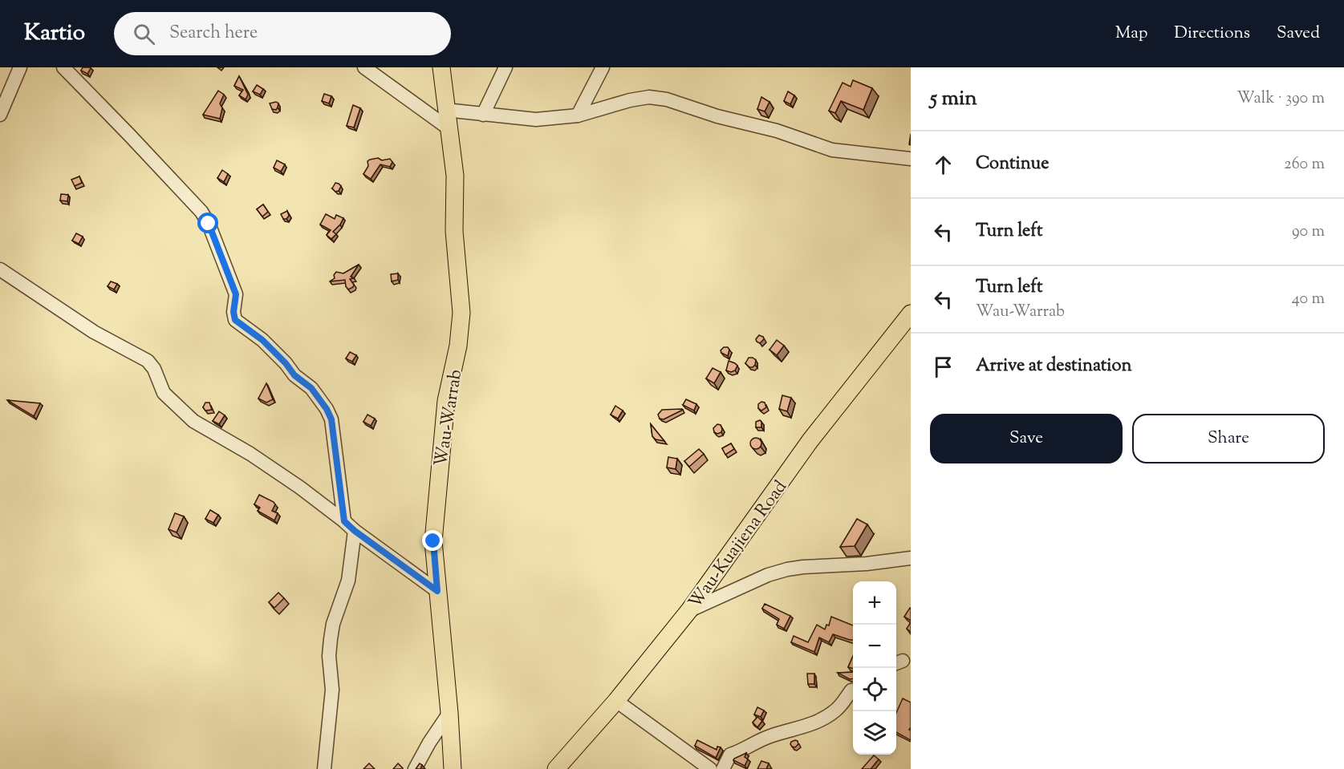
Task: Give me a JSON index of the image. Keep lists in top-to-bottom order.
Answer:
{
  "streets": {
    "main road": ["Wau-Warrab", "Wau-Kuajiena Road"]
  },
  "page": {
    "header": "Kartio",
    "search": "Search here",
    "nav": ["Map", "Directions", "Saved"],
    "heading": ["5 min", "Walk · 390 m"],
    "list": [
      ["Continue", "260 m"],
      ["Turn left", "90 m"],
      ["Turn left", "Wau-Warrab", "40 m"],
      "Arrive at destination"
    ],
    "buttons": ["Save", "Share"],
    "map_buttons": ["+", "−"]
  }
}
